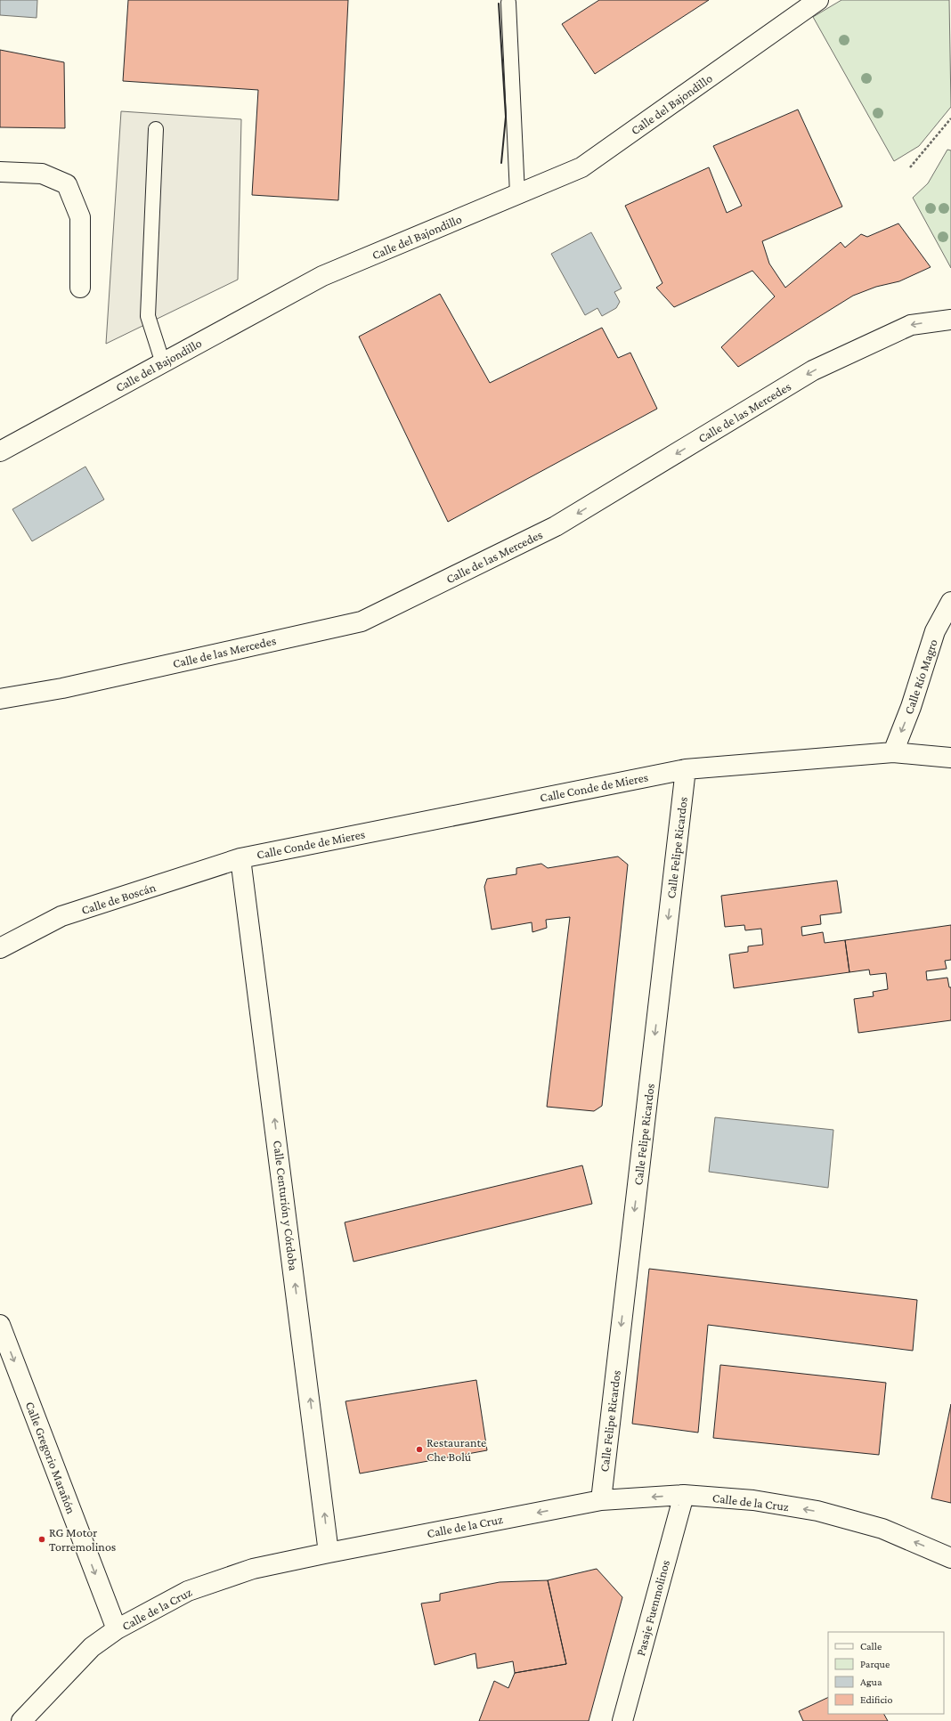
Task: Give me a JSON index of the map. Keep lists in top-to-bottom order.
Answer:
{
  "streets": {
    "street": [
      "Calle del Bajondillo",
      "Calle de las Mercedes",
      "Calle Río Magro",
      "Calle Conde de Mieres",
      "Calle Felipe Ricardos",
      "Calle de Boscán",
      "Calle Centurión y Córdoba",
      "Calle Gregorio Marañón",
      "Calle de la Cruz",
      "Pasaje Fuenmolinos"
    ]
  },
  "crossings": [
    ["Calle Río Magro", "Calle Conde de Mieres"],
    ["Calle Conde de Mieres", "Calle Felipe Ricardos"],
    ["Calle Conde de Mieres", "Calle de Boscán"],
    ["Calle Conde de Mieres", "Calle Centurión y Córdoba"],
    ["Calle Felipe Ricardos", "Calle de la Cruz"],
    ["Calle de Boscán", "Calle Centurión y Córdoba"],
    ["Calle Centurión y Córdoba", "Calle de la Cruz"],
    ["Calle Gregorio Marañón", "Calle de la Cruz"],
    ["Calle de la Cruz", "Pasaje Fuenmolinos"]
  ],
  "one_way": [
    "Calle de las Mercedes",
    "Calle Río Magro",
    "Calle Felipe Ricardos",
    "Calle Centurión y Córdoba",
    "Calle Gregorio Marañón",
    "Calle de la Cruz"
  ],
  "places": ["Restaurante Che Bolú", "RG Motor Torremolinos"],
  "legend": [
    "Calle",
    "Parque",
    "Agua",
    "Edificio"
  ]
}
